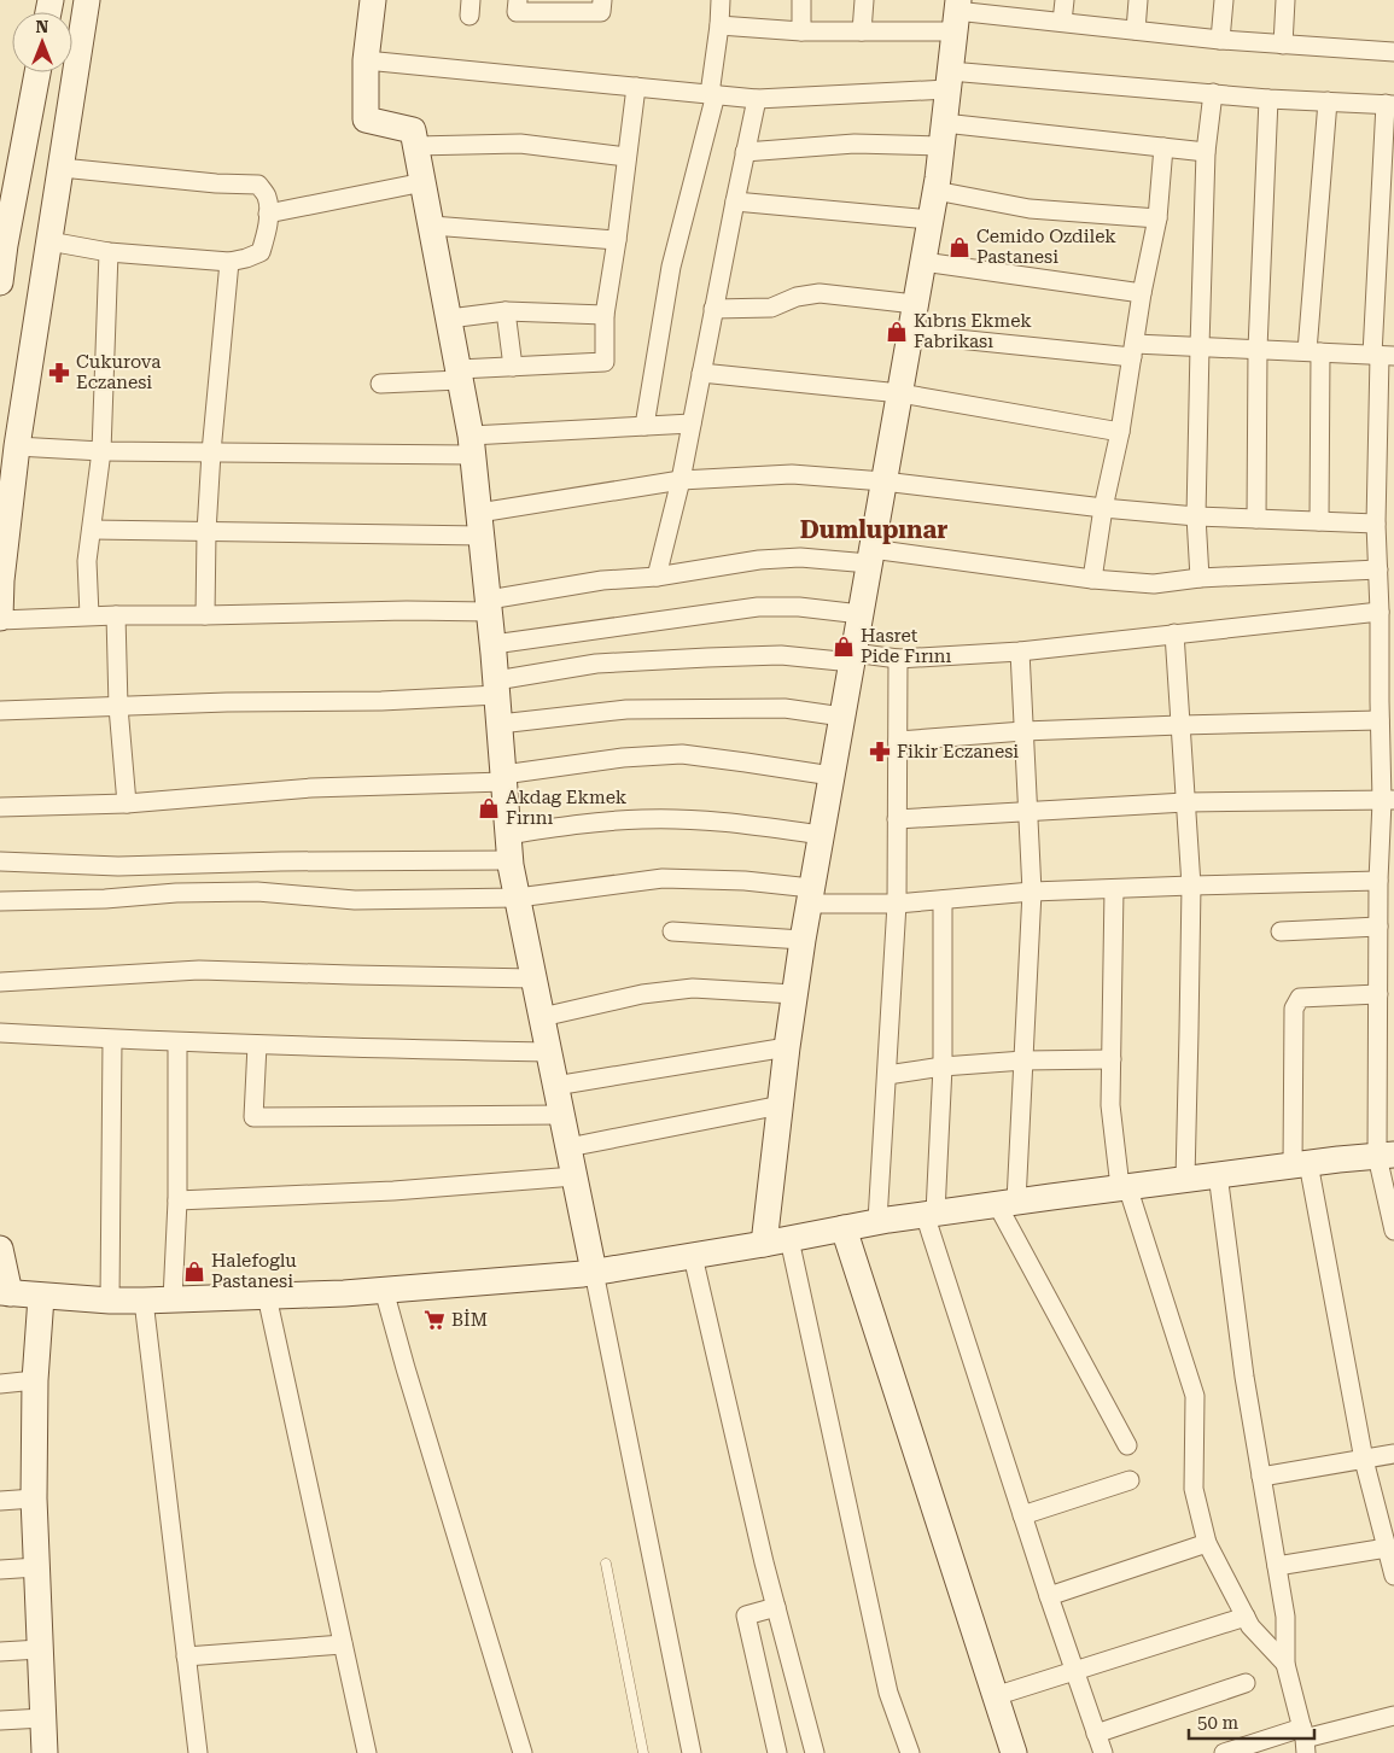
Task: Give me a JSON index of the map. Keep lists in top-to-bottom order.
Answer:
{
  "districts": ["Dumlupınar"],
  "places": {
    "shop": [
      "Cemido Ozdilek Pastanesi",
      "Kıbrıs Ekmek Fabrikası",
      "Hasret Pide Fırını",
      "Akdag Ekmek Fırını",
      "Halefoglu Pastanesi"
    ],
    "pharmacy": ["Cukurova Eczanesi", "Fikir Eczanesi"],
    "supermarket": ["BİM"]
  },
  "scale_bar": "50 m",
  "north": "top"
}
